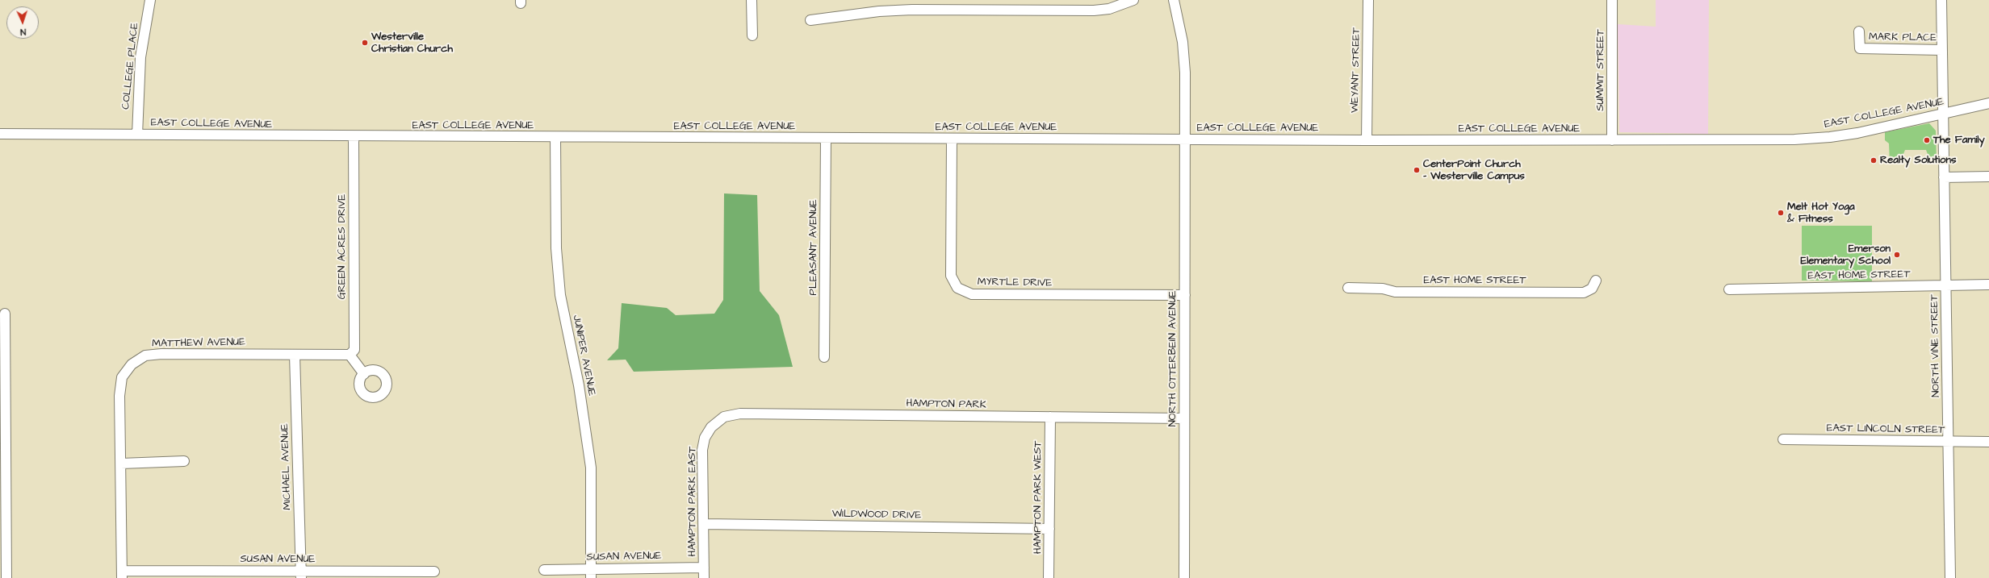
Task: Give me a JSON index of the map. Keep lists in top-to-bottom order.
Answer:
{
  "streets": {
    "street": [
      "MARK PLACE",
      "COLLEGE PLACE",
      "WEYANT STREET",
      "SUMMIT STREET",
      "EAST COLLEGE AVENUE",
      "GREEN ACRES DRIVE",
      "PLEASANT AVENUE",
      "EAST HOME STREET",
      "MYRTLE DRIVE",
      "MATTHEW AVENUE",
      "NORTH VINE STREET",
      "JUNIPER AVENUE",
      "NORTH OTTERBEIN AVENUE",
      "HAMPTON PARK",
      "EAST LINCOLN STREET",
      "MICHAEL AVENUE",
      "HAMPTON PARK WEST",
      "HAMPTON PARK EAST",
      "WILDWOOD DRIVE",
      "SUSAN AVENUE"
    ]
  },
  "crossings": [
    ["MARK PLACE", "NORTH VINE STREET"],
    ["COLLEGE PLACE", "EAST COLLEGE AVENUE"],
    ["WEYANT STREET", "EAST COLLEGE AVENUE"],
    ["SUMMIT STREET", "EAST COLLEGE AVENUE"],
    ["EAST COLLEGE AVENUE", "GREEN ACRES DRIVE"],
    ["EAST COLLEGE AVENUE", "PLEASANT AVENUE"],
    ["EAST COLLEGE AVENUE", "MYRTLE DRIVE"],
    ["EAST COLLEGE AVENUE", "NORTH VINE STREET"],
    ["EAST COLLEGE AVENUE", "JUNIPER AVENUE"],
    ["EAST COLLEGE AVENUE", "NORTH OTTERBEIN AVENUE"],
    ["GREEN ACRES DRIVE", "MATTHEW AVENUE"],
    ["EAST HOME STREET", "NORTH VINE STREET"],
    ["MYRTLE DRIVE", "NORTH OTTERBEIN AVENUE"],
    ["MATTHEW AVENUE", "MICHAEL AVENUE"],
    ["MATTHEW AVENUE", "SUSAN AVENUE"],
    ["NORTH VINE STREET", "EAST LINCOLN STREET"],
    ["JUNIPER AVENUE", "SUSAN AVENUE"],
    ["NORTH OTTERBEIN AVENUE", "HAMPTON PARK"],
    ["HAMPTON PARK", "HAMPTON PARK WEST"],
    ["HAMPTON PARK", "HAMPTON PARK EAST"],
    ["MICHAEL AVENUE", "SUSAN AVENUE"],
    ["HAMPTON PARK WEST", "WILDWOOD DRIVE"],
    ["HAMPTON PARK EAST", "WILDWOOD DRIVE"],
    ["HAMPTON PARK EAST", "SUSAN AVENUE"]
  ],
  "places": [
    "Westerville Christian Church",
    "The Family",
    "Realty Solutions",
    "CenterPoint Church - Westerville Campus",
    "Melt Hot Yoga & Fitness",
    "Emerson Elementary School"
  ],
  "north": "bottom"
}
